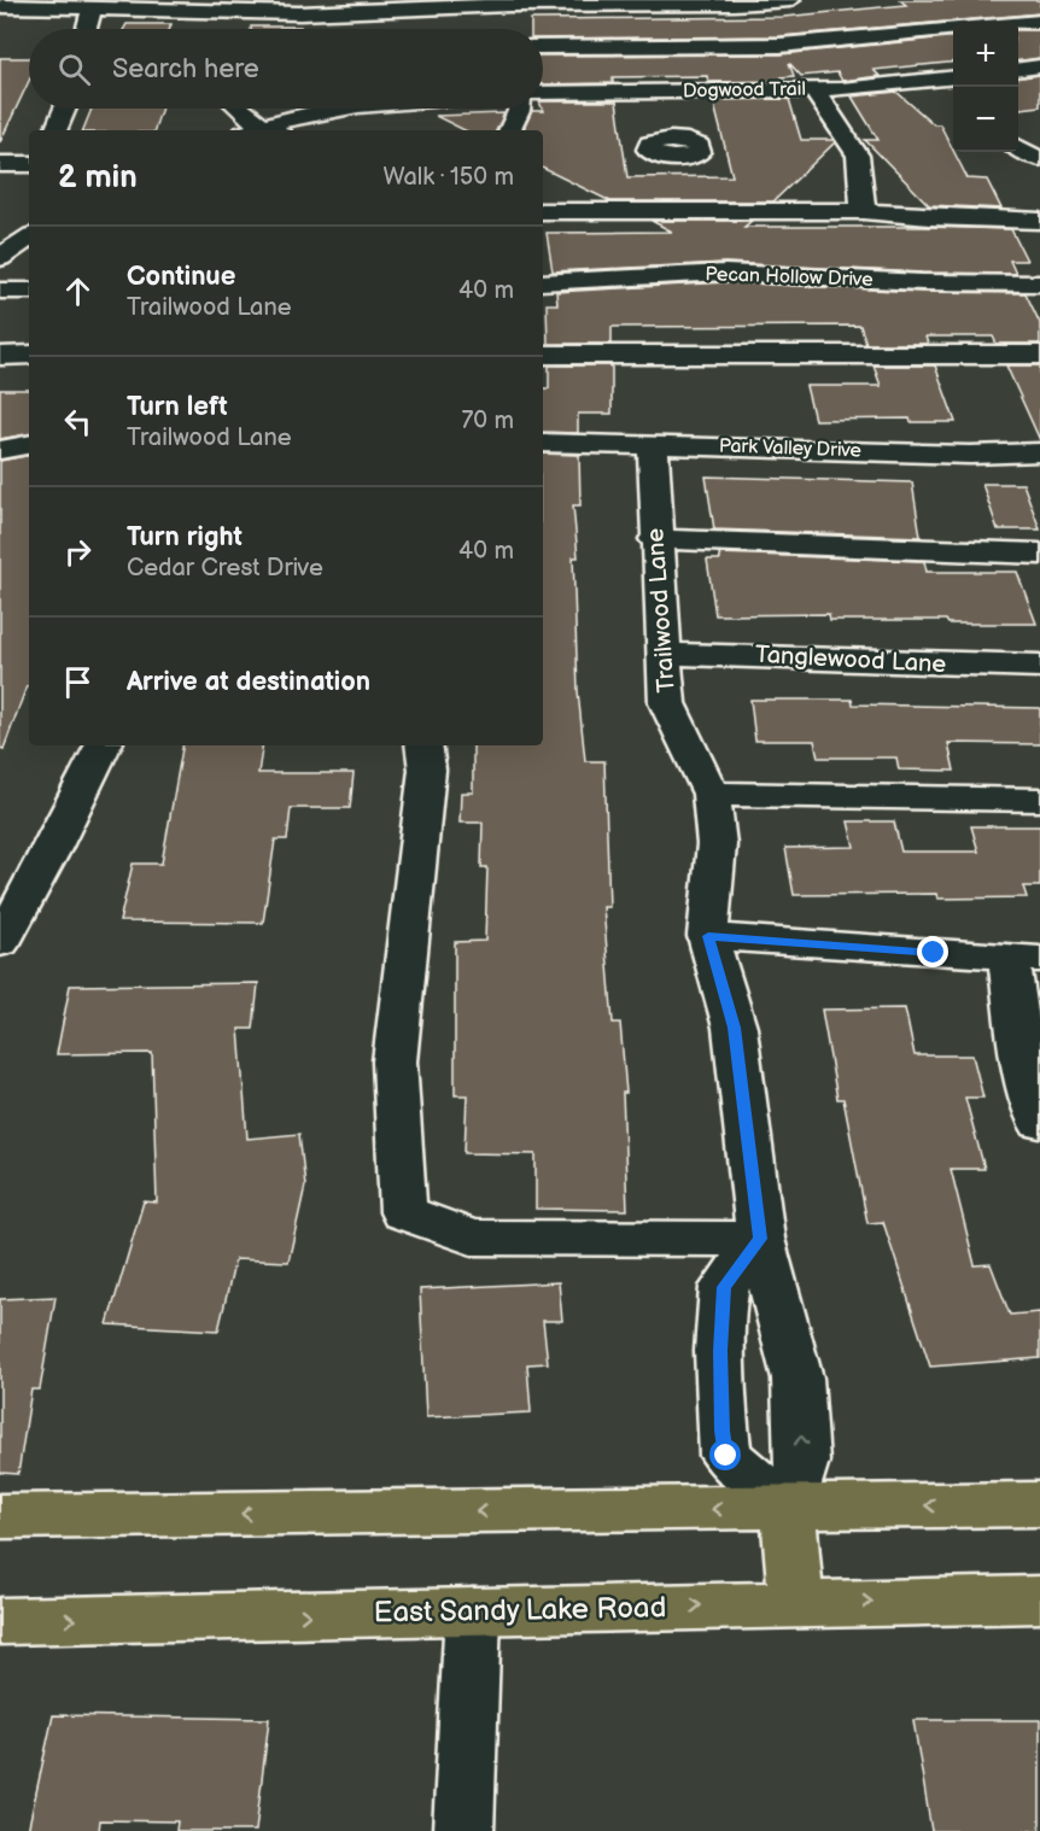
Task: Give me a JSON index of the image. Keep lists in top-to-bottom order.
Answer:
{
  "streets": {
    "main road": ["East Sandy Lake Road"],
    "street": [
      "Dogwood Trail",
      "Pecan Hollow Drive",
      "Park Valley Drive",
      "Trailwood Lane",
      "Tanglewood Lane"
    ]
  },
  "crossings": [
    ["Park Valley Drive", "Trailwood Lane"],
    ["Trailwood Lane", "Tanglewood Lane"]
  ],
  "page": {
    "map_buttons": ["+", "−"],
    "search": "Search here",
    "heading": ["2 min", "Walk · 150 m"],
    "list": [
      ["Continue", "Trailwood Lane", "40 m"],
      ["Turn left", "Trailwood Lane", "70 m"],
      ["Turn right", "Cedar Crest Drive", "40 m"],
      "Arrive at destination"
    ]
  }
}
